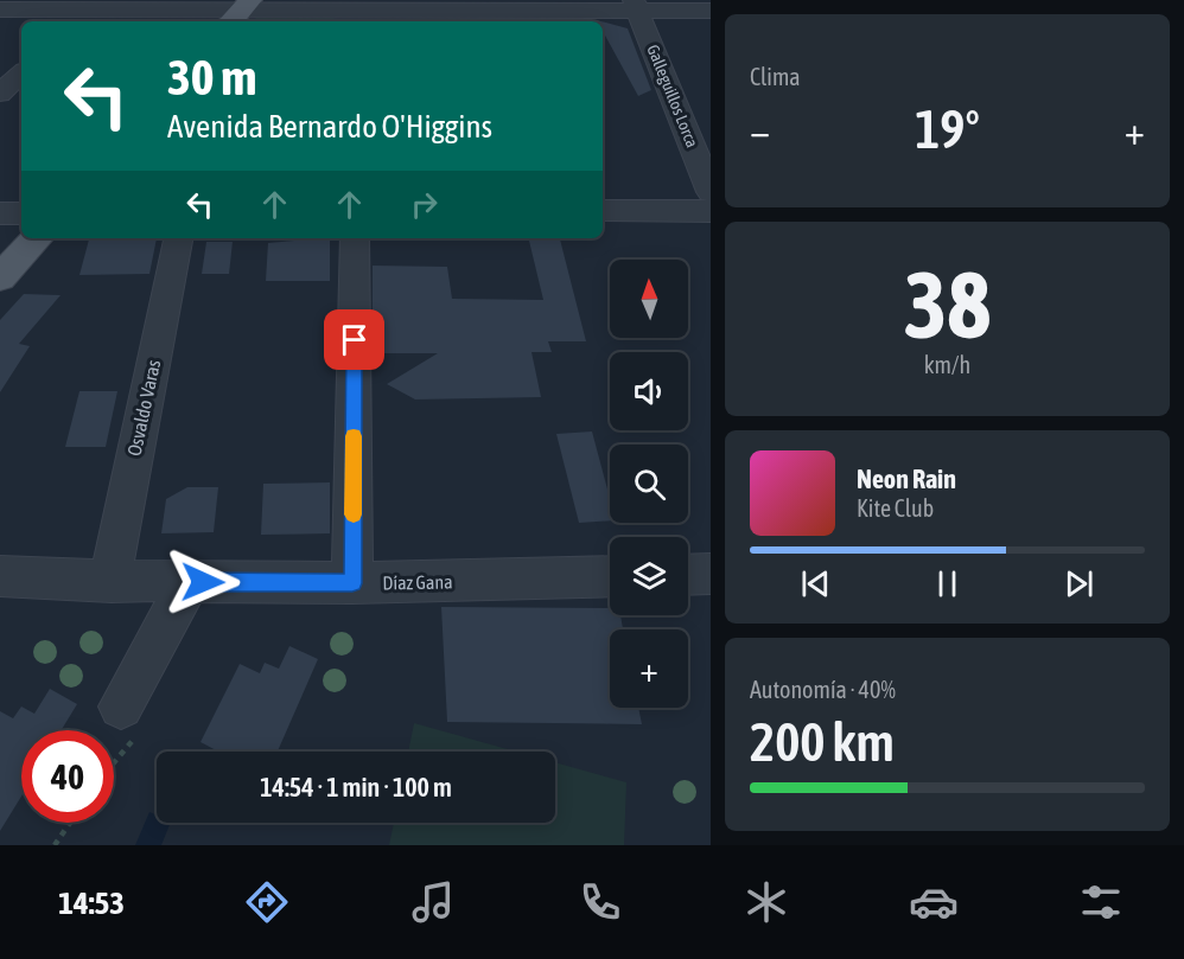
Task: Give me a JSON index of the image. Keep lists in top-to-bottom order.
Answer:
{
  "streets": {
    "street": ["Galleguillos Lorca", "Osvaldo Varas", "Díaz Gana"]
  },
  "crossings": [
    ["Osvaldo Varas", "Díaz Gana"]
  ],
  "north": "top",
  "page": {
    "tile": [
      "Clima",
      ["38", "km/h"],
      ["Autonomía · 40%", "200 km"]
    ],
    "turn": ["30 m", "Avenida Bernardo O'Higgins"],
    "heat": ["−", "19°", "+"],
    "map_buttons": "+",
    "song": ["Neon Rain", "Kite Club"],
    "limit": "40",
    "trip": "14:54 · 1 min · 100 m",
    "tabs": "14:53"
  }
}
